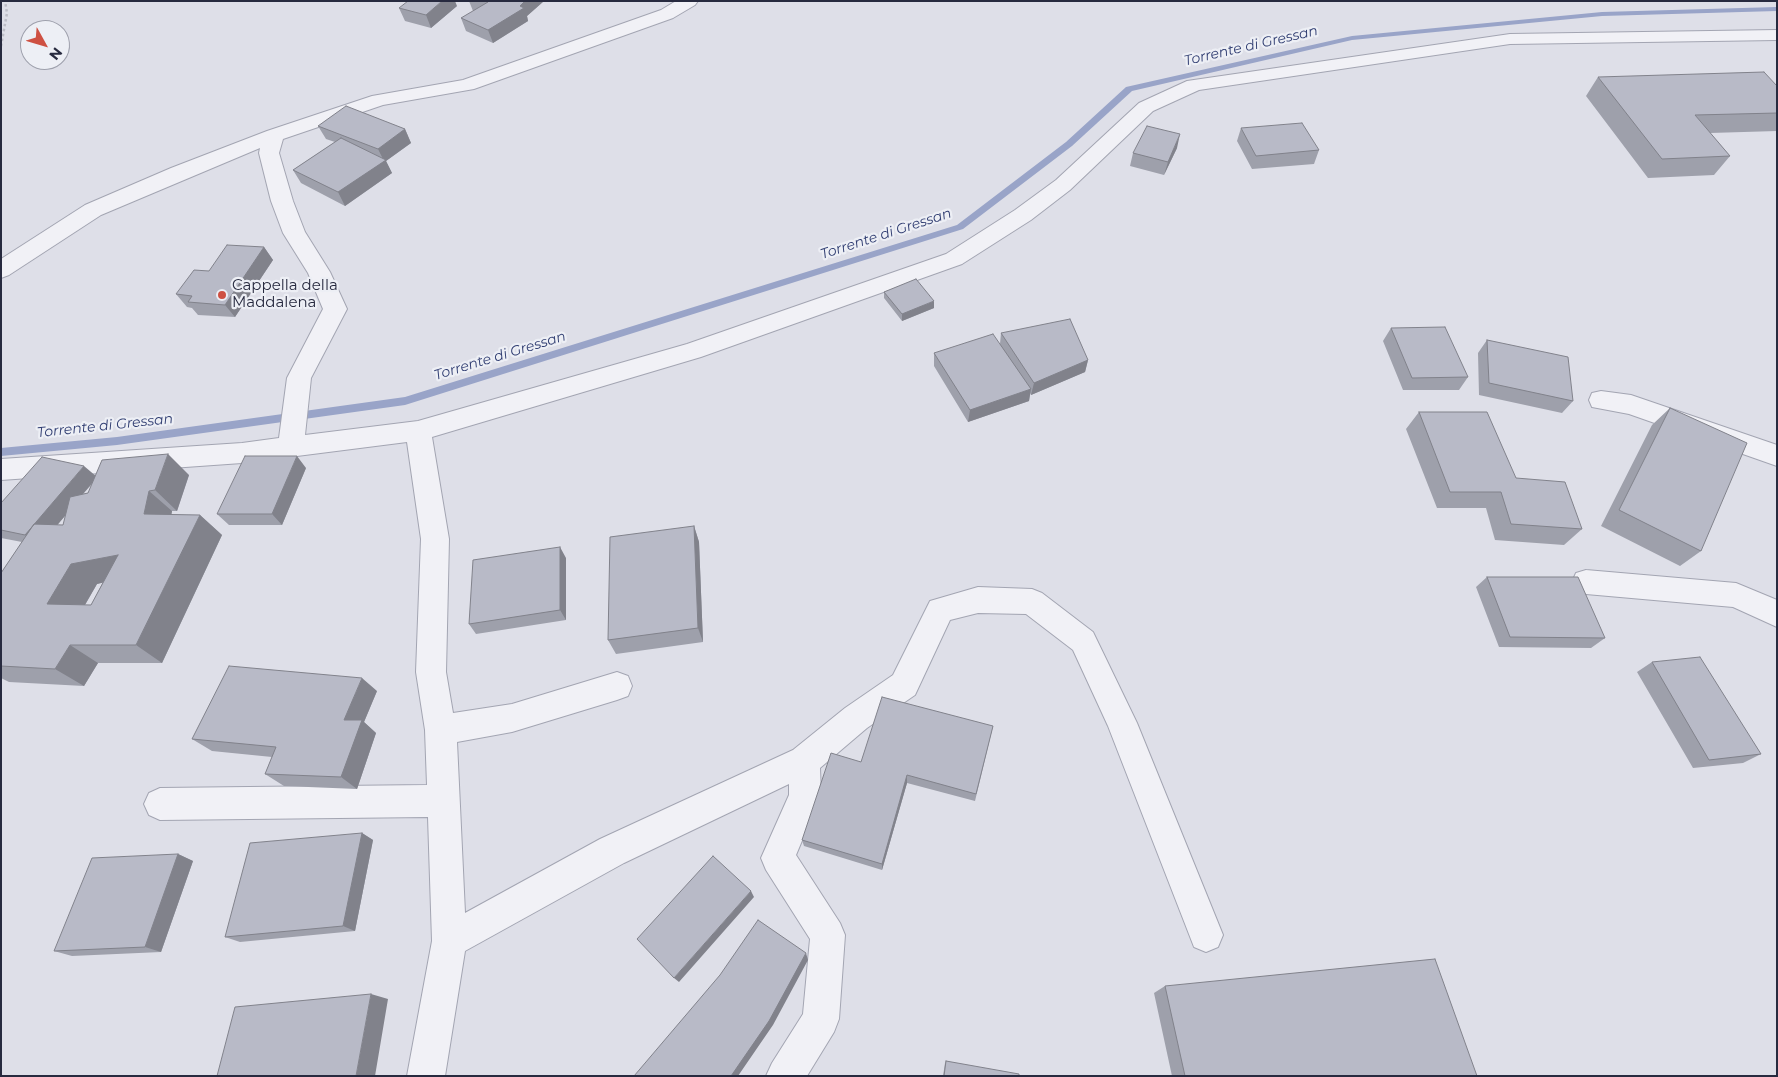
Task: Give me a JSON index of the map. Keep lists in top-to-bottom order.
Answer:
{
  "water": ["Torrente di Gressan"],
  "places": ["Cappella della Maddalena"],
  "north": "bottom right"
}
